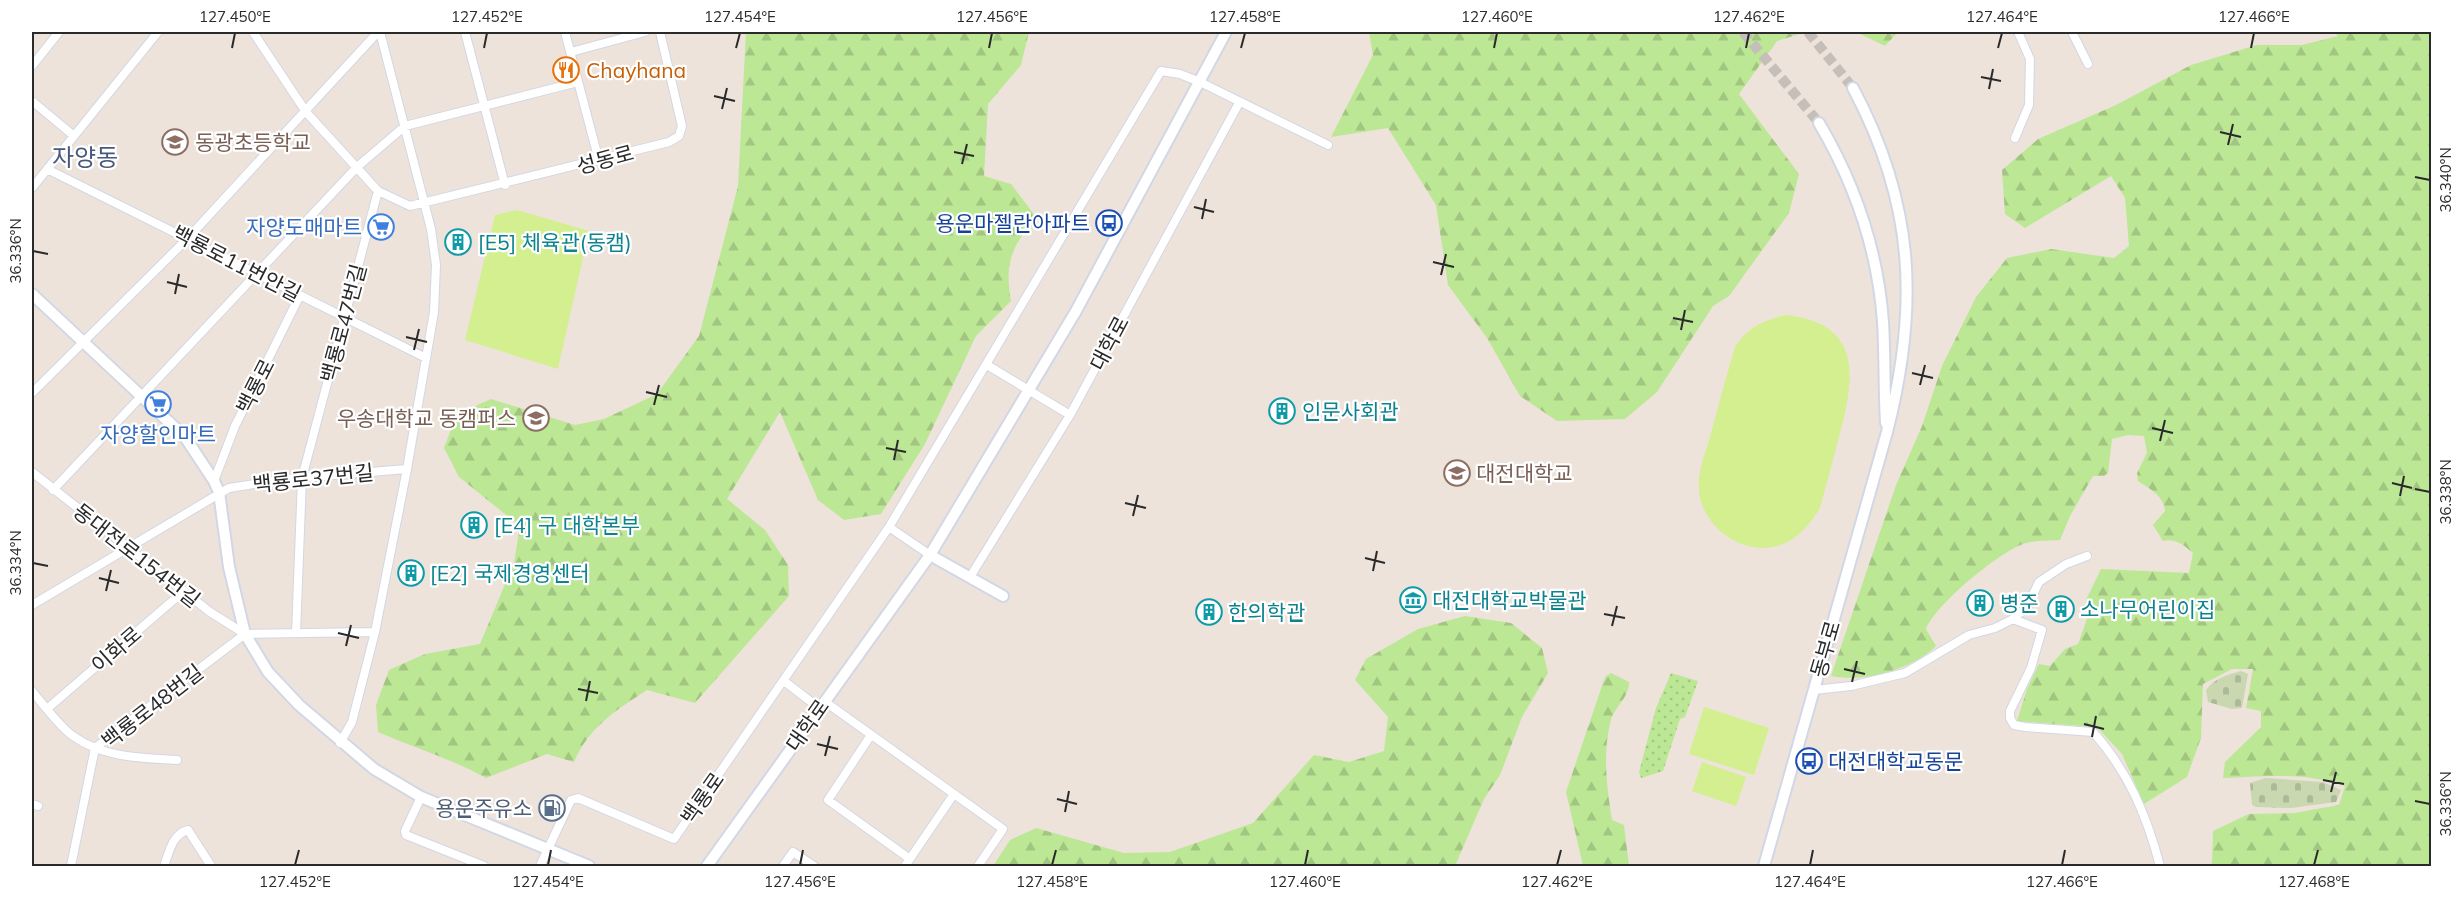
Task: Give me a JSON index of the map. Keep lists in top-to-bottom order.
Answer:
{
  "streets": {
    "main road": ["대학로", "동부로"],
    "street": [
      "성동로",
      "백룡로11번안길",
      "백룡로47번길",
      "백룡로",
      "백룡로37번길",
      "동대전로154번길",
      "이화로",
      "백룡로48번길"
    ]
  },
  "crossings": [
    ["백룡로11번안길", "백룡로47번길"],
    ["백룡로11번안길", "백룡로"],
    ["백룡로47번길", "백룡로37번길"],
    ["대학로", "백룡로"],
    ["백룡로37번길", "동대전로154번길"],
    ["동대전로154번길", "이화로"],
    ["동대전로154번길", "백룡로48번길"]
  ],
  "districts": ["자양동"],
  "places": {
    "restaurant": ["Chayhana"],
    "school or university": ["동광초등학교", "우송대학교 동캠퍼스", "대전대학교"],
    "bus stop": ["용운마젤란아파트", "대전대학교동문"],
    "supermarket": ["자양도매마트", "자양할인마트"],
    "building": [
      "[E5] 체육관(동캠)",
      "인문사회관",
      "[E4] 구 대학본부",
      "[E2] 국제경영센터",
      "병준",
      "소나무어린이집",
      "한의학관"
    ],
    "museum": ["대전대학교박물관"],
    "fuel station": ["용운주유소"]
  },
  "coordinates": [
    "127.450°E",
    "127.452°E",
    "127.454°E",
    "127.456°E",
    "127.458°E",
    "127.460°E",
    "127.462°E",
    "127.464°E",
    "127.466°E",
    "36.340°N",
    "36.336°N",
    "36.338°N",
    "36.334°N",
    "127.468°E"
  ]
}
